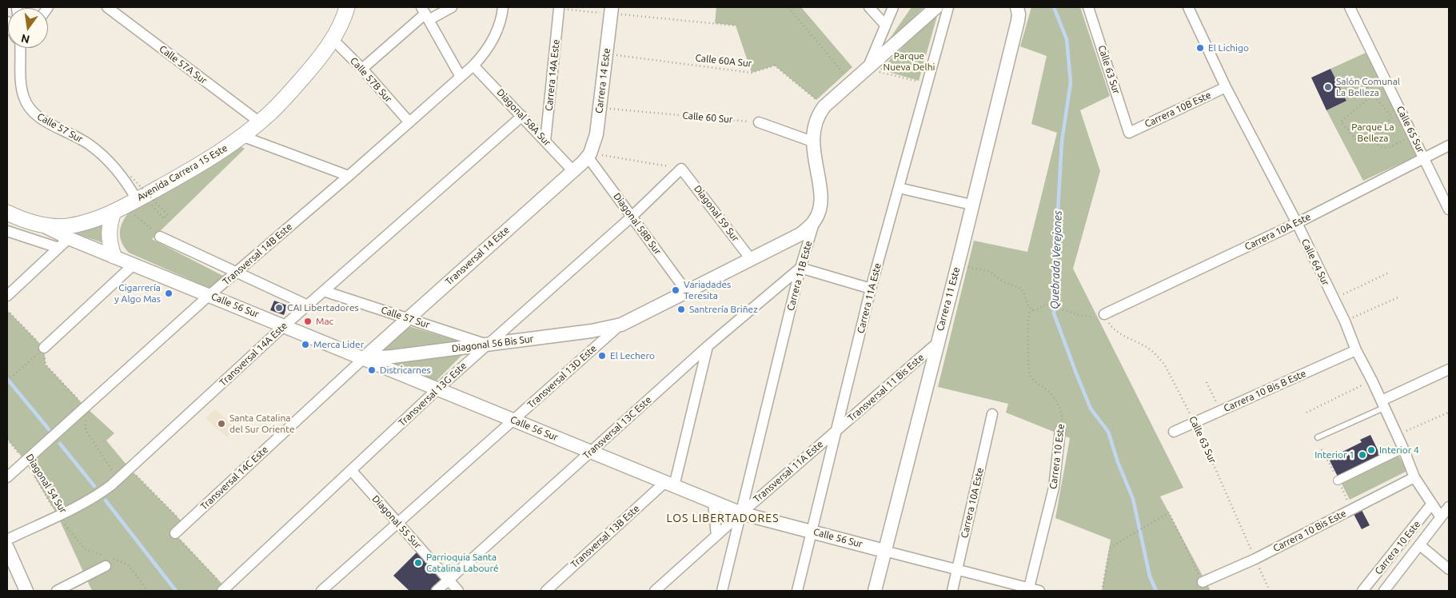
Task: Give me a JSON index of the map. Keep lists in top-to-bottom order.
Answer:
{
  "streets": {
    "main road": ["Avenida Carrera 15 Este"],
    "street": [
      "Calle 57A Sur",
      "Calle 63 Sur",
      "Carrera 14A Este",
      "Calle 57B Sur",
      "Carrera 14 Este",
      "Carrera 10B Este",
      "Diagonal 58A Sur",
      "Calle 57 Sur",
      "Calle 65 Sur",
      "Diagonal 59 Sur",
      "Diagonal 58B Sur",
      "Carrera 10A Este",
      "Transversal 14B Este",
      "Transversal 14 Este",
      "Calle 64 Sur",
      "Carrera 11B Este",
      "Carrera 11A Este",
      "Carrera 11 Este",
      "Calle 56 Sur",
      "Diagonal 56 Bis Sur",
      "Transversal 14A Este",
      "Transversal 13D Este",
      "Transversal 11 Bis Este",
      "Carrera 10 Bis B Este",
      "Transversal 13G Este",
      "Transversal 13C Este",
      "Carrera 10 Este",
      "Transversal 11A Este",
      "Transversal 14C Este",
      "Diagonal 55 Sur",
      "Carrera 10 Bis Este",
      "Transversal 13B Este"
    ],
    "path": ["Calle 60A Sur", "Calle 60 Sur", "Diagonal 54 Sur"]
  },
  "crossings": [
    ["Calle 60A Sur", "Carrera 14 Este"],
    ["Calle 60A Sur", "Carrera 11B Este"],
    ["Calle 57A Sur", "Avenida Carrera 15 Este"],
    ["Calle 63 Sur", "Carrera 10B Este"],
    ["Calle 63 Sur", "Carrera 10A Este"],
    ["Calle 63 Sur", "Carrera 10 Bis B Este"],
    ["Calle 63 Sur", "Carrera 10 Bis Este"],
    ["Carrera 14A Este", "Diagonal 58A Sur"],
    ["Calle 57B Sur", "Avenida Carrera 15 Este"],
    ["Calle 57B Sur", "Transversal 14B Este"],
    ["Carrera 14 Este", "Calle 60 Sur"],
    ["Carrera 14 Este", "Diagonal 58B Sur"],
    ["Carrera 14 Este", "Transversal 14 Este"],
    ["Carrera 10B Este", "Calle 64 Sur"],
    ["Diagonal 58A Sur", "Transversal 14B Este"],
    ["Diagonal 58A Sur", "Transversal 14 Este"],
    ["Diagonal 58A Sur", "Transversal 14A Este"],
    ["Calle 57 Sur", "Avenida Carrera 15 Este"],
    ["Calle 57 Sur", "Transversal 14 Este"],
    ["Calle 57 Sur", "Diagonal 56 Bis Sur"],
    ["Calle 57 Sur", "Transversal 14A Este"],
    ["Calle 57 Sur", "Transversal 13G Este"],
    ["Calle 65 Sur", "Carrera 10A Este"],
    ["Avenida Carrera 15 Este", "Calle 56 Sur"],
    ["Diagonal 59 Sur", "Transversal 13D Este"],
    ["Diagonal 59 Sur", "Transversal 13G Este"],
    ["Diagonal 58B Sur", "Transversal 14 Este"],
    ["Diagonal 58B Sur", "Transversal 13D Este"],
    ["Diagonal 58B Sur", "Transversal 13G Este"],
    ["Carrera 10A Este", "Calle 64 Sur"],
    ["Carrera 10A Este", "Calle 56 Sur"],
    ["Transversal 14B Este", "Calle 56 Sur"],
    ["Transversal 14B Este", "Diagonal 54 Sur"],
    ["Transversal 14 Este", "Calle 56 Sur"],
    ["Transversal 14 Este", "Diagonal 56 Bis Sur"],
    ["Transversal 14 Este", "Transversal 14C Este"],
    ["Calle 64 Sur", "Carrera 10 Bis B Este"],
    ["Calle 64 Sur", "Carrera 10 Este"],
    ["Calle 64 Sur", "Carrera 10 Bis Este"],
    ["Carrera 11B Este", "Calle 56 Sur"],
    ["Carrera 11B Este", "Transversal 13D Este"],
    ["Carrera 11B Este", "Transversal 13C Este"],
    ["Carrera 11B Este", "Transversal 11A Este"],
    ["Carrera 11A Este", "Calle 56 Sur"],
    ["Carrera 11A Este", "Transversal 11 Bis Este"],
    ["Carrera 11A Este", "Transversal 11A Este"],
    ["Carrera 11 Este", "Calle 56 Sur"],
    ["Carrera 11 Este", "Transversal 11 Bis Este"],
    ["Calle 56 Sur", "Diagonal 56 Bis Sur"],
    ["Calle 56 Sur", "Transversal 14A Este"],
    ["Calle 56 Sur", "Transversal 13D Este"],
    ["Calle 56 Sur", "Transversal 13G Este"],
    ["Calle 56 Sur", "Transversal 13C Este"],
    ["Calle 56 Sur", "Carrera 10 Este"],
    ["Calle 56 Sur", "Transversal 11A Este"],
    ["Calle 56 Sur", "Transversal 14C Este"],
    ["Calle 56 Sur", "Transversal 13B Este"],
    ["Diagonal 56 Bis Sur", "Transversal 13D Este"],
    ["Diagonal 56 Bis Sur", "Transversal 13G Este"],
    ["Diagonal 56 Bis Sur", "Transversal 14C Este"],
    ["Transversal 14A Este", "Diagonal 54 Sur"],
    ["Transversal 13D Este", "Diagonal 55 Sur"],
    ["Transversal 11 Bis Este", "Transversal 11A Este"],
    ["Transversal 13G Este", "Diagonal 55 Sur"],
    ["Transversal 13C Este", "Diagonal 55 Sur"]
  ],
  "districts": ["LOS LIBERTADORES"],
  "water": ["Quebrada Verejones"],
  "parks": ["Parque Nueva Delhi", "Parque La Belleza"],
  "places": [
    "El Lichigo",
    "Salón Comunal La Belleza",
    "Variadades Teresita",
    "Cigarrería y Algo Mas",
    "CAI Libertadores",
    "Santrería Briñez",
    "Mac",
    "Merca Lider",
    "El Lechero",
    "Districarnes",
    "Santa Catalina del Sur Oriente",
    "Interior 4",
    "Interior 1",
    "Parrioquia Santa Catalina Labouré"
  ],
  "north": "bottom"
}
